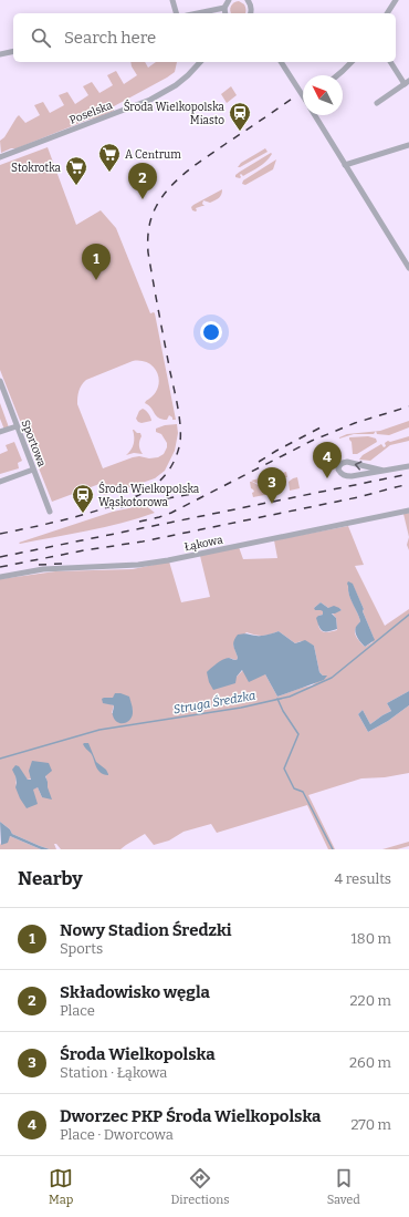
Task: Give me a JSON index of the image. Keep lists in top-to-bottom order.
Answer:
{
  "streets": {
    "street": ["Poselska", "Sportowa", "Łąkowa"]
  },
  "water": ["Struga Średzka"],
  "places": {
    "station": ["Środa Wielkopolska Miasto", "Środa Wielkopolska Wąskotorowa"],
    "supermarket": ["A Centrum", "Stokrotka"]
  },
  "north": "top left",
  "page": {
    "search": "Search here",
    "pins": [
      "2",
      "1",
      "4",
      "3"
    ],
    "heading": ["Nearby", "4 results"],
    "list": [
      {
        "mark": "1",
        "name": "Nowy Stadion Średzki",
        "note": "Sports",
        "value": "180 m"
      },
      {
        "mark": "2",
        "name": "Składowisko węgla",
        "note": "Place",
        "value": "220 m"
      },
      {
        "mark": "3",
        "name": "Środa Wielkopolska",
        "note": "Station · Łąkowa",
        "value": "260 m"
      },
      {
        "mark": "4",
        "name": "Dworzec PKP Środa Wielkopolska",
        "note": "Place · Dworcowa",
        "value": "270 m"
      }
    ],
    "nav": ["Map", "Directions", "Saved"]
  }
}
